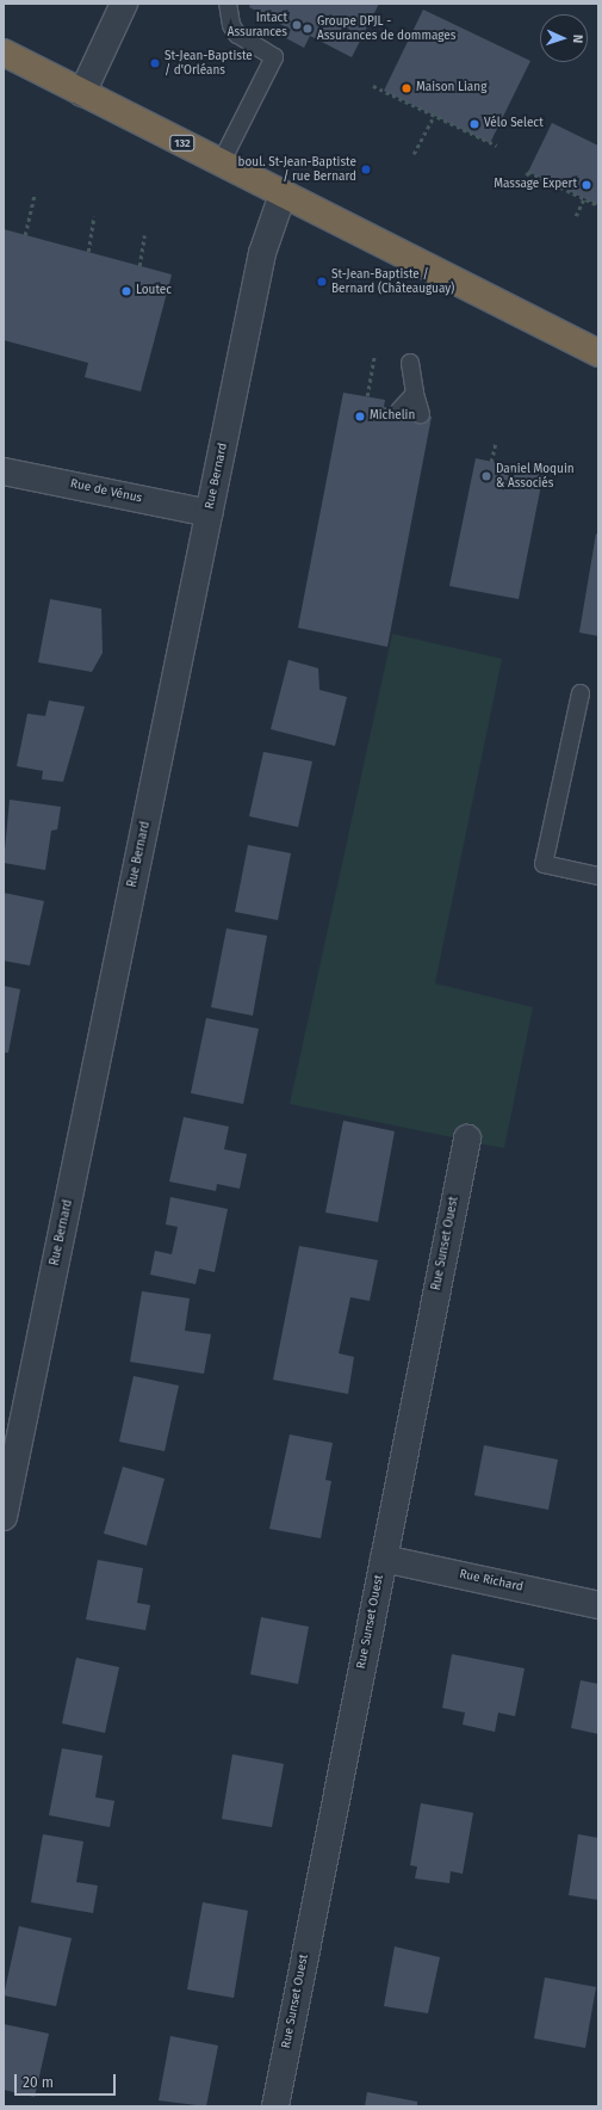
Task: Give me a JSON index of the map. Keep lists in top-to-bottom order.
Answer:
{
  "streets": {
    "highway": ["132"],
    "street": [
      "Rue Bernard",
      "Rue de Vénus",
      "Rue Sunset Ouest",
      "Rue Richard"
    ]
  },
  "crossings": [
    ["132", "Rue Bernard"],
    ["Rue Bernard", "Rue de Vénus"],
    ["Rue Sunset Ouest", "Rue Richard"]
  ],
  "places": [
    "Intact Assurances",
    "Groupe DPJL - Assurances de dommages",
    "St-Jean-Baptiste / d'Orléans",
    "Maison Liang",
    "Vélo Select",
    "boul. St-Jean-Baptiste / rue Bernard",
    "Massage Expert",
    "St-Jean-Baptiste / Bernard (Châteauguay)",
    "Loutec",
    "Michelin",
    "Daniel Moquin & Associés"
  ],
  "scale_bar": "20 m",
  "north": "right"
}
